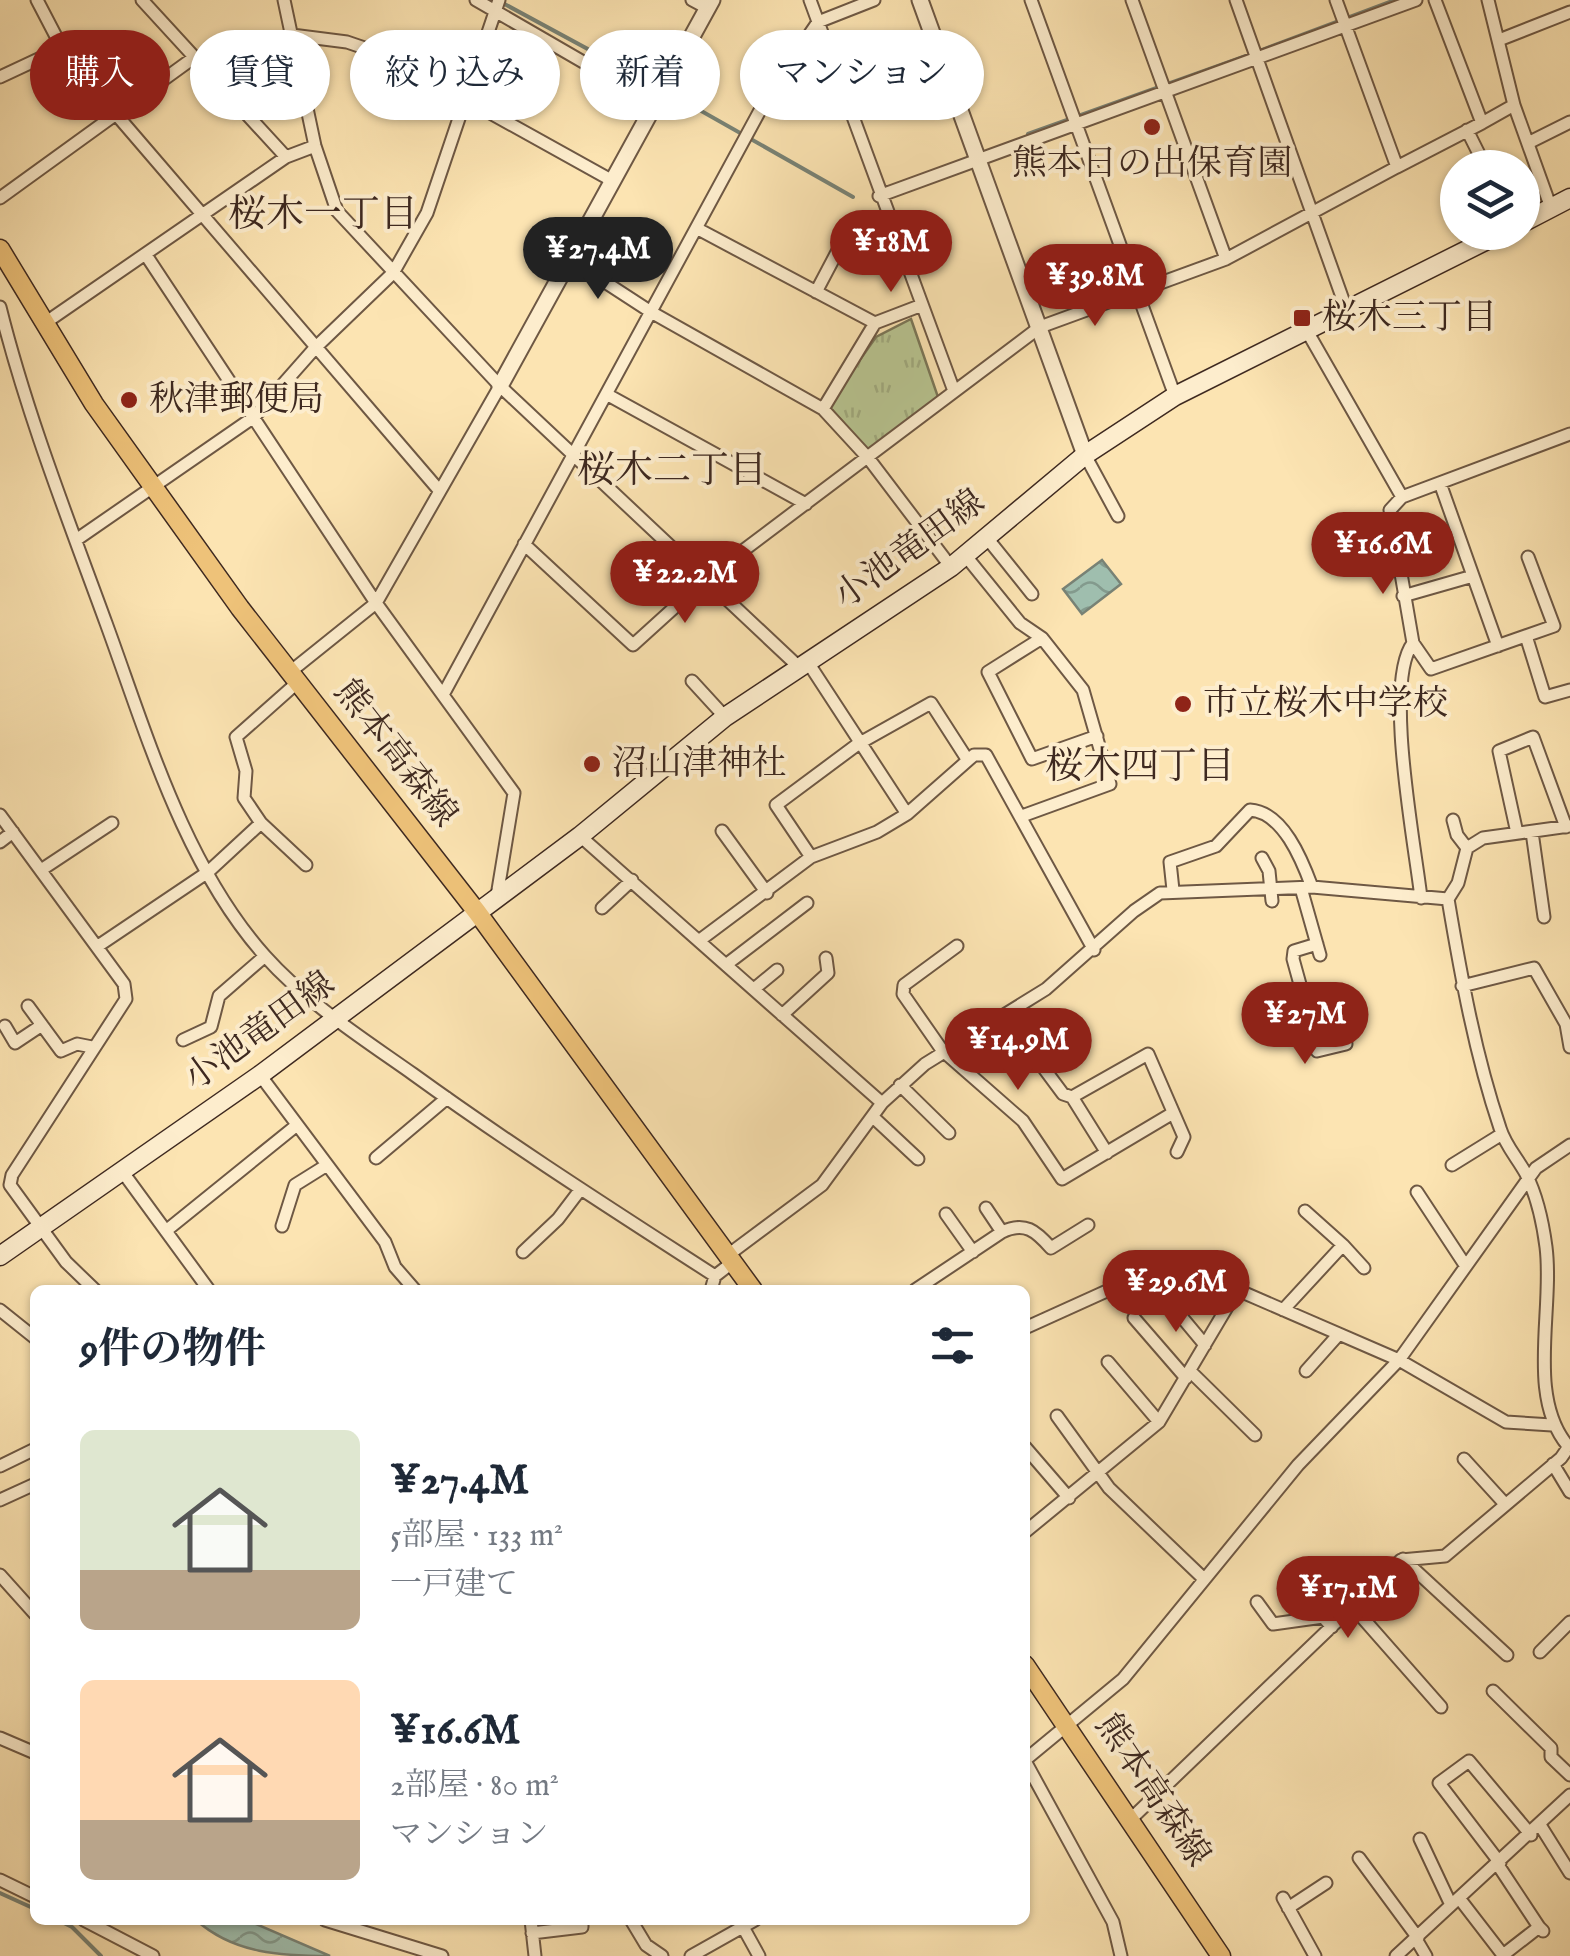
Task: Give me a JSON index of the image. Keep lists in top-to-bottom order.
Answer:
{
  "streets": {
    "main road": ["小池竜田線", "熊本高森線"]
  },
  "crossings": [
    ["小池竜田線", "熊本高森線"]
  ],
  "districts": ["桜木一丁目", "桜木二丁目", "桜木四丁目"],
  "places": {
    "other": [
      "熊本日の出保育園",
      "秋津郵便局",
      "市立桜木中学校",
      "沼山津神社"
    ],
    "transit": ["桜木三丁目"]
  },
  "page": {
    "chip": [
      "購入",
      "賃貸",
      "絞り込み",
      "新着",
      "マンション"
    ],
    "price": [
      "¥18M",
      "¥27.4M",
      "¥39.8M",
      "¥16.6M",
      "¥22.2M",
      "¥27M",
      "¥14.9M",
      "¥29.6M",
      "¥17.1M"
    ],
    "heading": "9件の物件",
    "list": [
      {
        "name": "¥27.4M",
        "note": "5部屋 · 133 m² · 一戸建て"
      },
      {
        "name": "¥16.6M",
        "note": "2部屋 · 80 m² · マンション"
      }
    ]
  }
}
